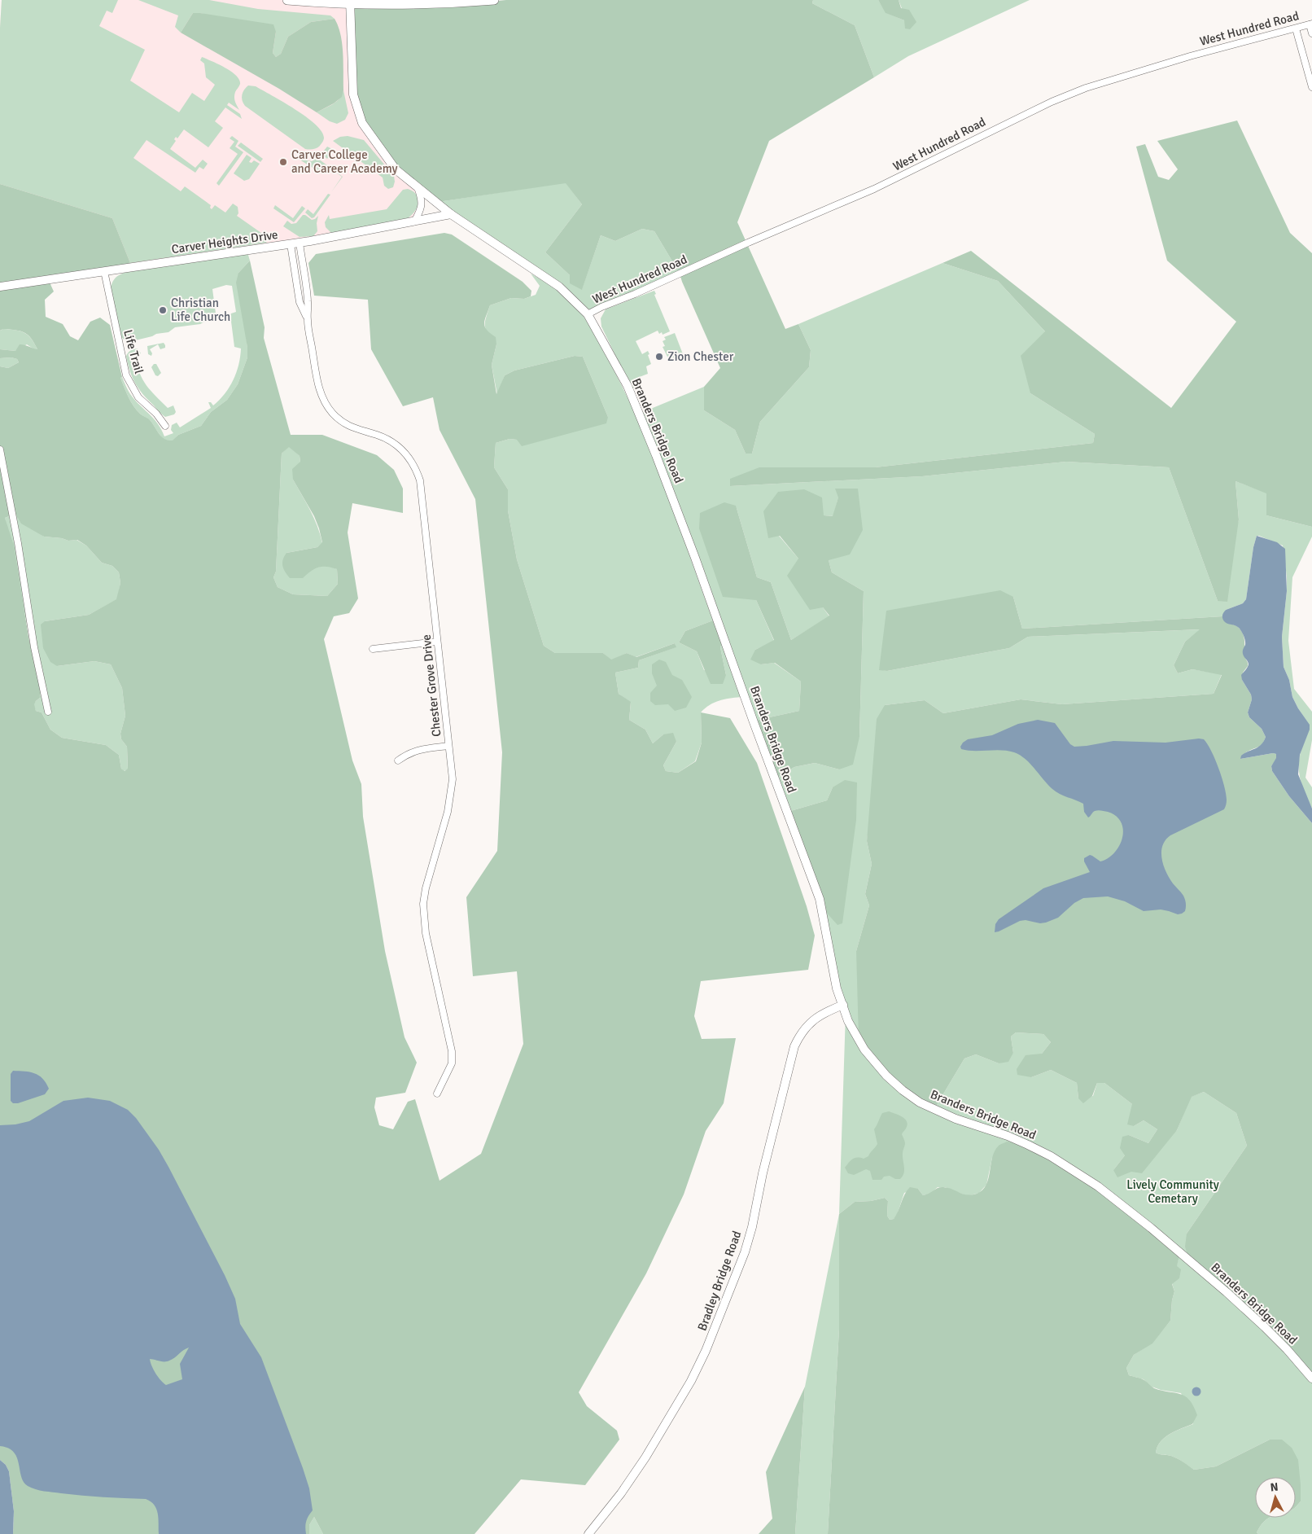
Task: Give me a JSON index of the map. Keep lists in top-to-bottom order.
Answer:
{
  "streets": {
    "street": [
      "West Hundred Road",
      "Carver Heights Drive",
      "Life Trail",
      "Branders Bridge Road",
      "Chester Grove Drive",
      "Bradley Bridge Road"
    ]
  },
  "crossings": [
    ["West Hundred Road", "Branders Bridge Road"],
    ["Carver Heights Drive", "Life Trail"],
    ["Carver Heights Drive", "Branders Bridge Road"],
    ["Carver Heights Drive", "Chester Grove Drive"],
    ["Branders Bridge Road", "Bradley Bridge Road"]
  ],
  "parks": ["Lively Community Cemetary"],
  "places": ["Carver College and Career Academy", "Christian Life Church", "Zion Chester"],
  "north": "top"
}
